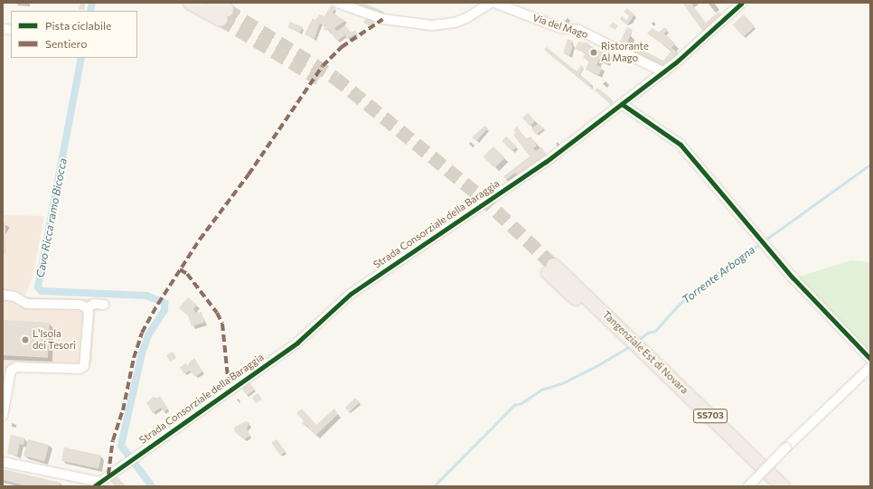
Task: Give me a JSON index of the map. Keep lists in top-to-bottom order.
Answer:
{
  "streets": {
    "highway": ["Tangenziale Est di Novara", "SS703"],
    "street": ["Via del Mago", "Strada Consorziale della Baraggia"]
  },
  "crossings": [
    ["Via del Mago", "Strada Consorziale della Baraggia"]
  ],
  "water": ["Cavo Ricca ramo Bicocca", "Torrente Arbogna"],
  "places": ["Ristorante Al Mago", "L'Isola dei Tesori"],
  "legend": ["Pista ciclabile", "Sentiero"]
}
